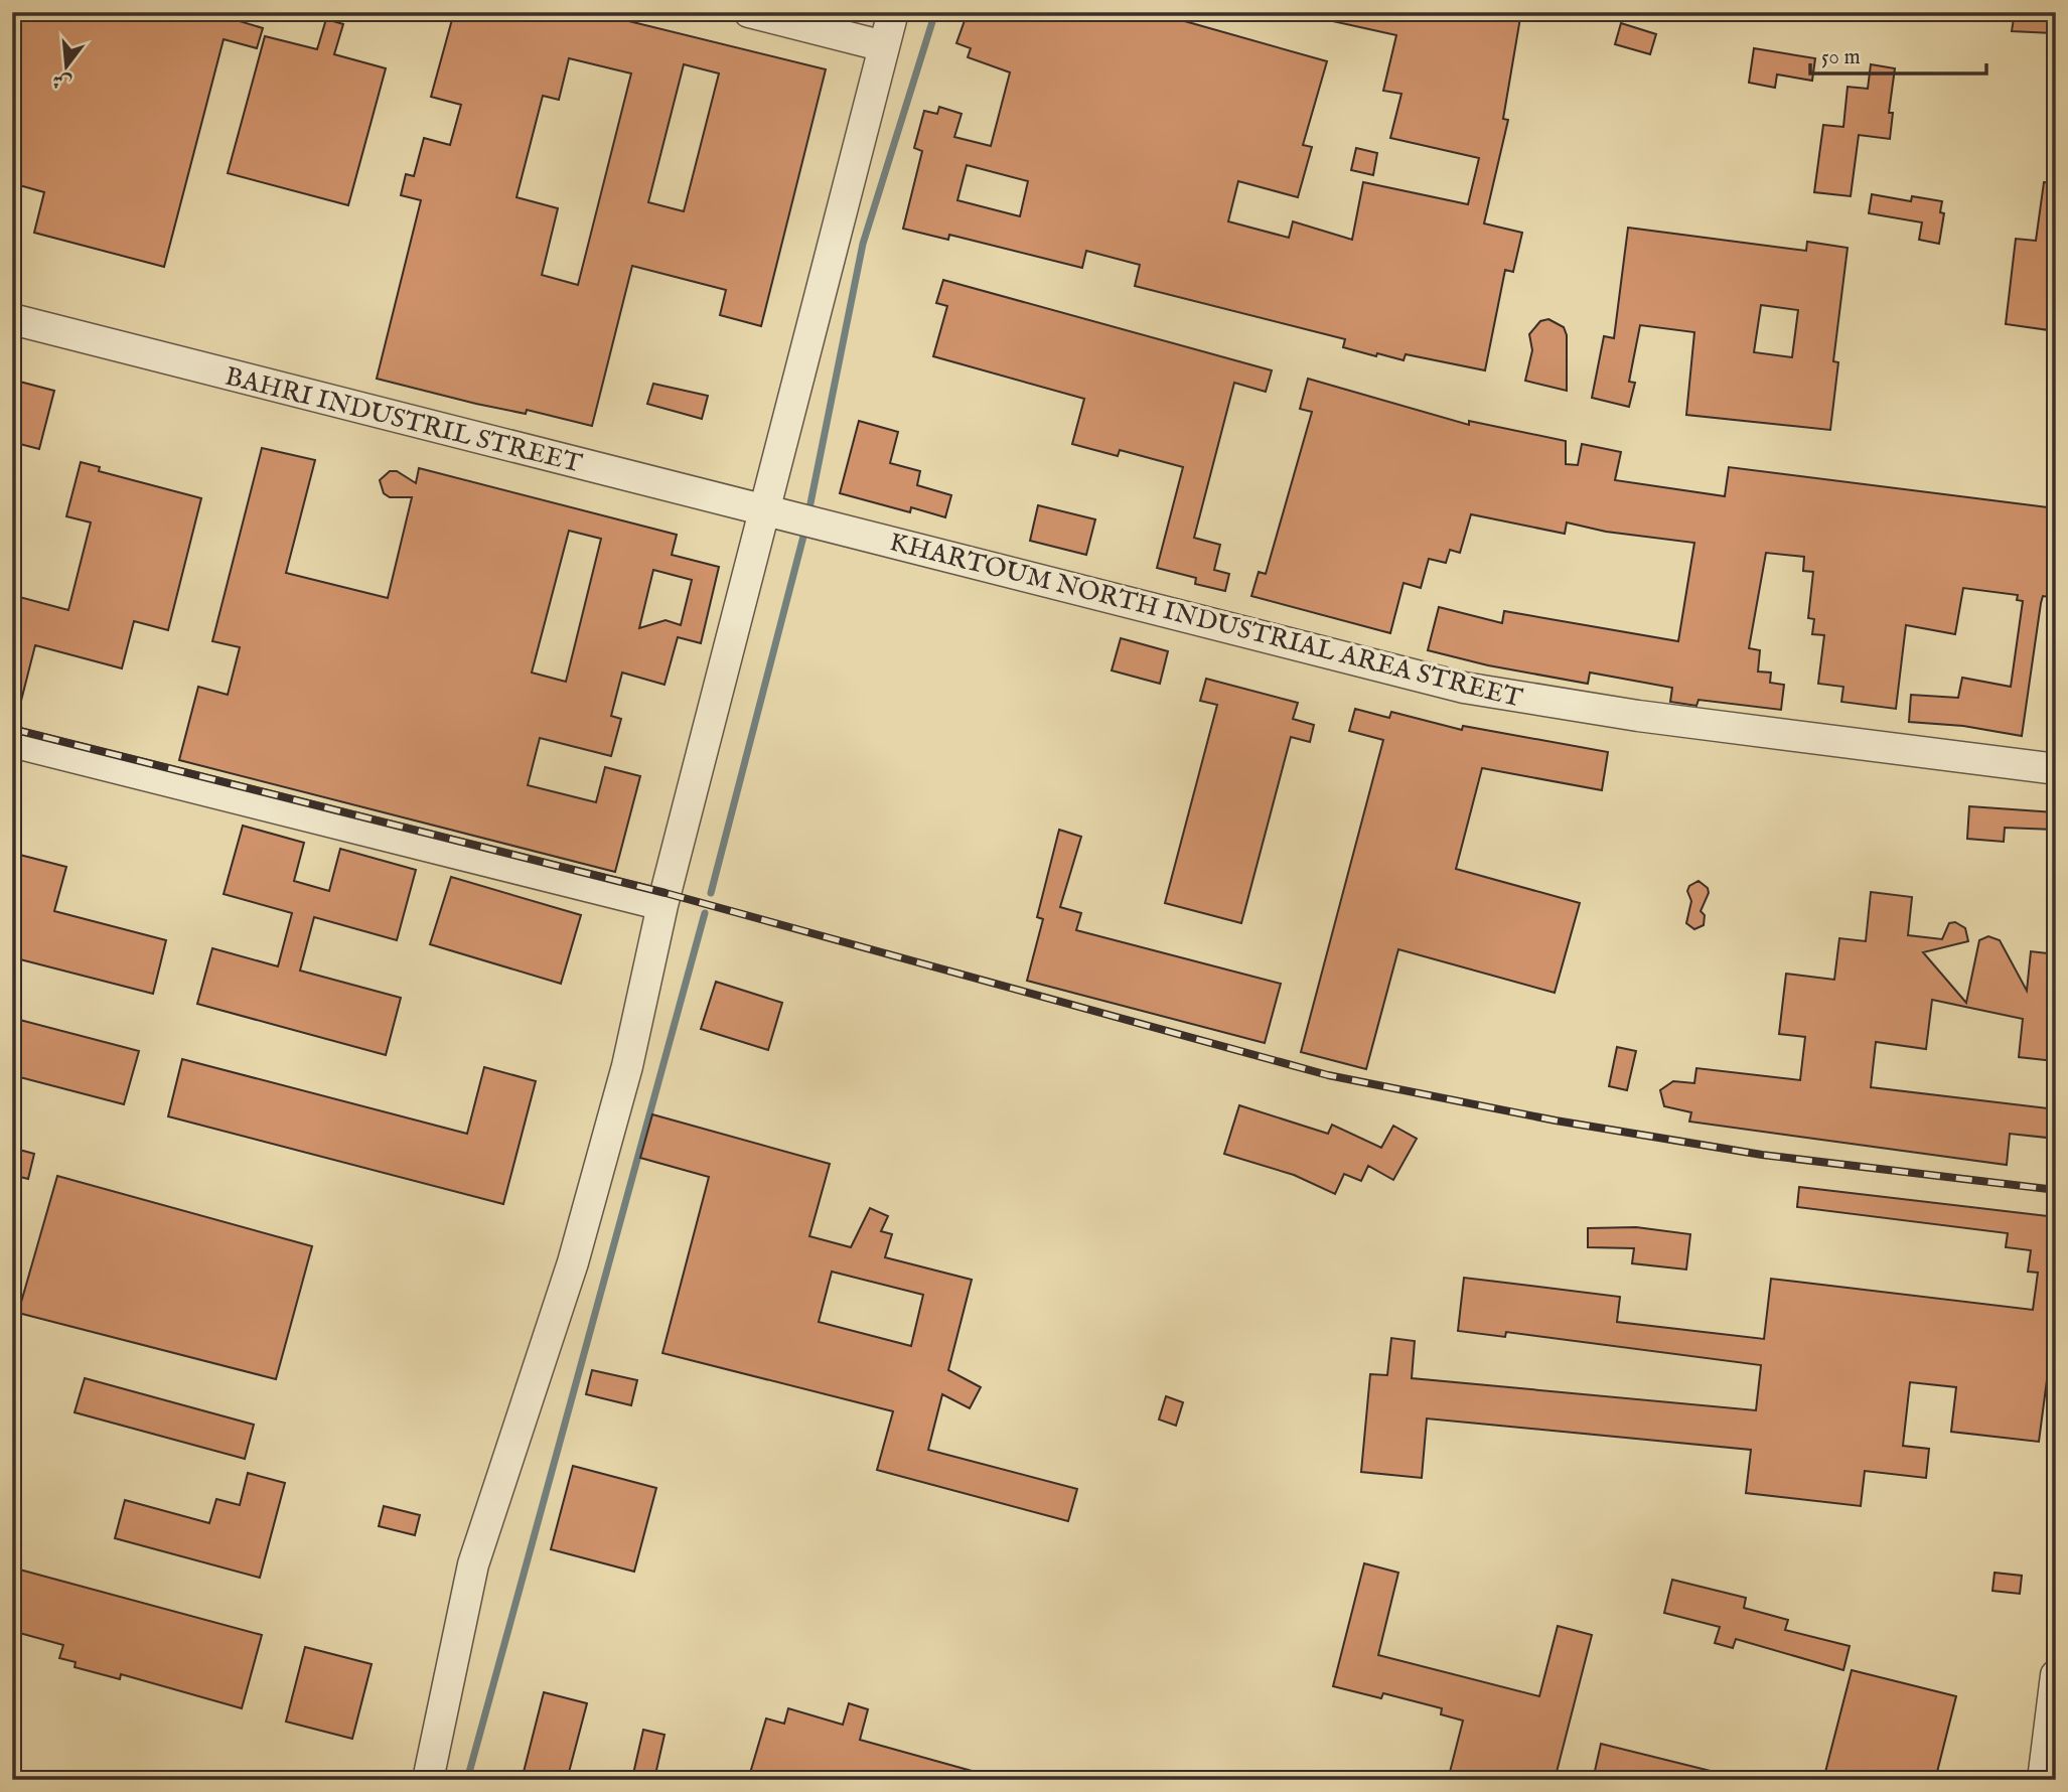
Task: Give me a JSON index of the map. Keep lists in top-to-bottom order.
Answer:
{
  "streets": {
    "street": ["BAHRI INDUSTRIL STREET", "KHARTOUM NORTH INDUSTRIAL AREA STREET"]
  },
  "crossings": [
    ["BAHRI INDUSTRIL STREET", "KHARTOUM NORTH INDUSTRIAL AREA STREET"]
  ],
  "scale_bar": "50 m",
  "north": "bottom"
}
